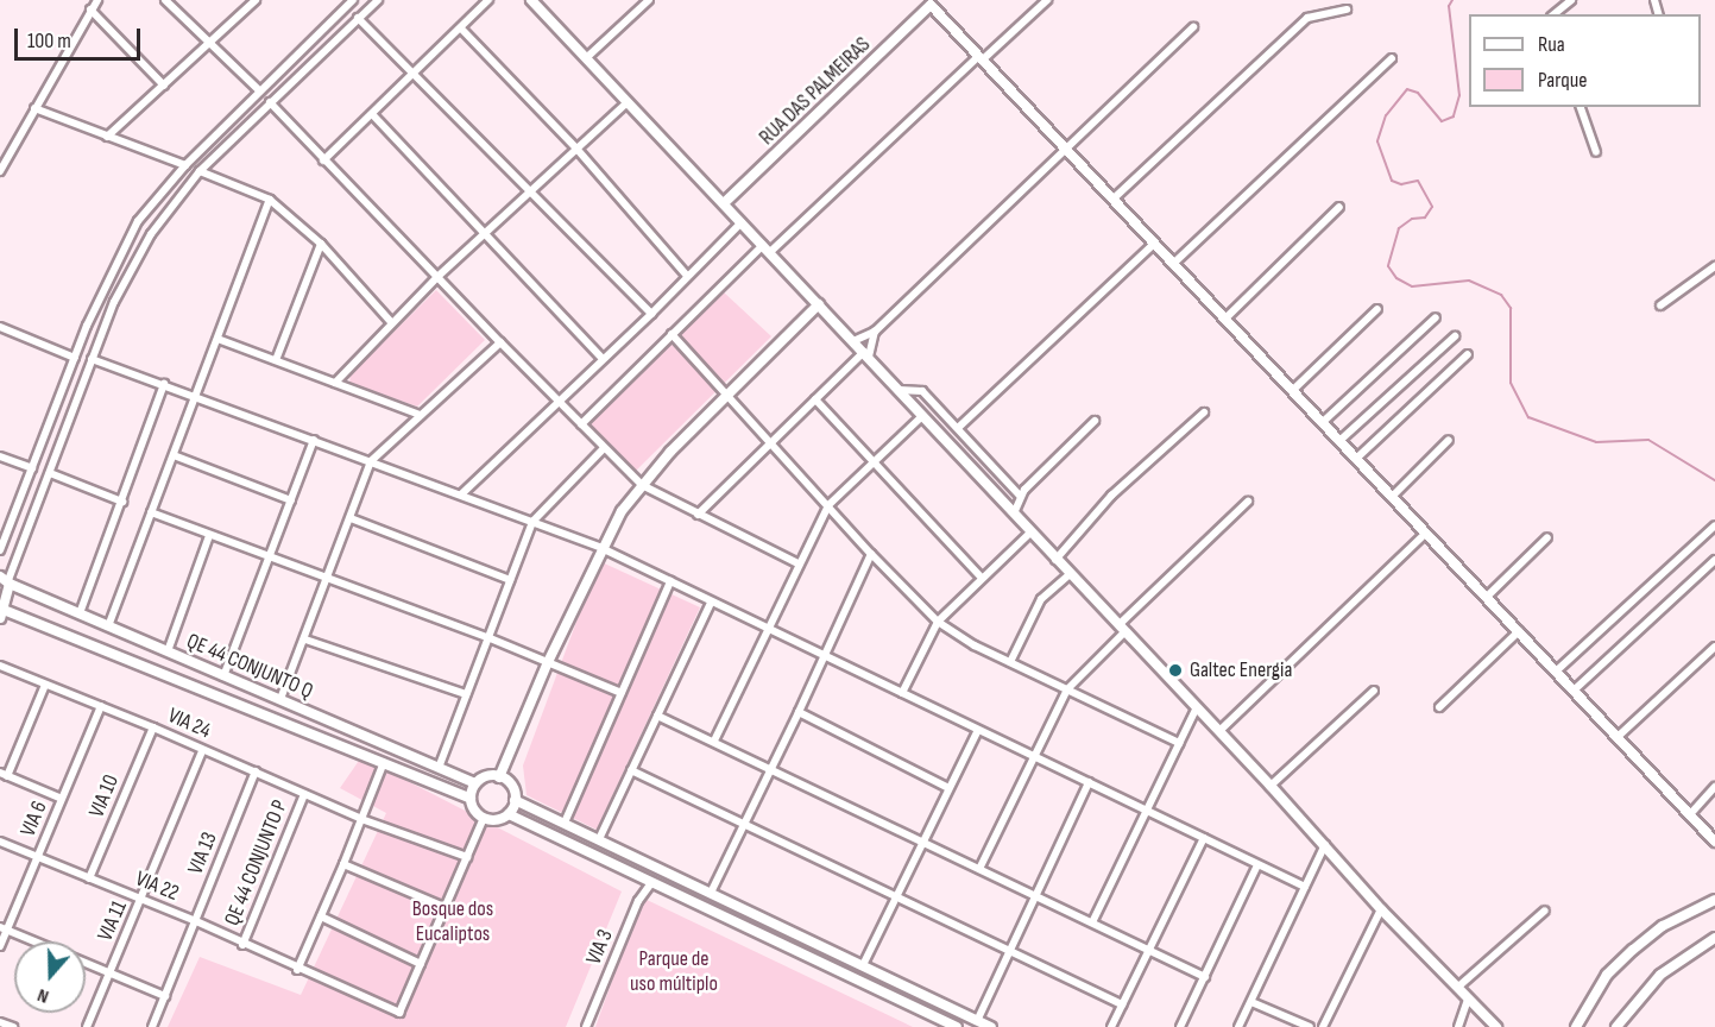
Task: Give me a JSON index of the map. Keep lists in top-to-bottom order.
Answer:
{
  "streets": {
    "street": [
      "RUA DAS PALMEIRAS",
      "QE 44 CONJUNTO Q",
      "VIA 24",
      "VIA 10",
      "VIA 6",
      "VIA 13",
      "QE 44 CONJUNTO P",
      "VIA 22",
      "VIA 11",
      "VIA 3"
    ]
  },
  "crossings": [
    ["VIA 24", "VIA 10"],
    ["VIA 24", "VIA 6"],
    ["VIA 24", "VIA 13"],
    ["VIA 24", "QE 44 CONJUNTO P"],
    ["VIA 24", "VIA 11"],
    ["VIA 10", "VIA 22"],
    ["VIA 6", "VIA 22"],
    ["VIA 13", "VIA 22"],
    ["QE 44 CONJUNTO P", "VIA 22"],
    ["VIA 22", "VIA 11"]
  ],
  "parks": ["Bosque dos Eucaliptos", "Parque de uso múltiplo"],
  "places": ["Galtec Energia"],
  "legend": ["Rua", "Parque"],
  "scale_bar": "100 m",
  "north": "bottom"
}
